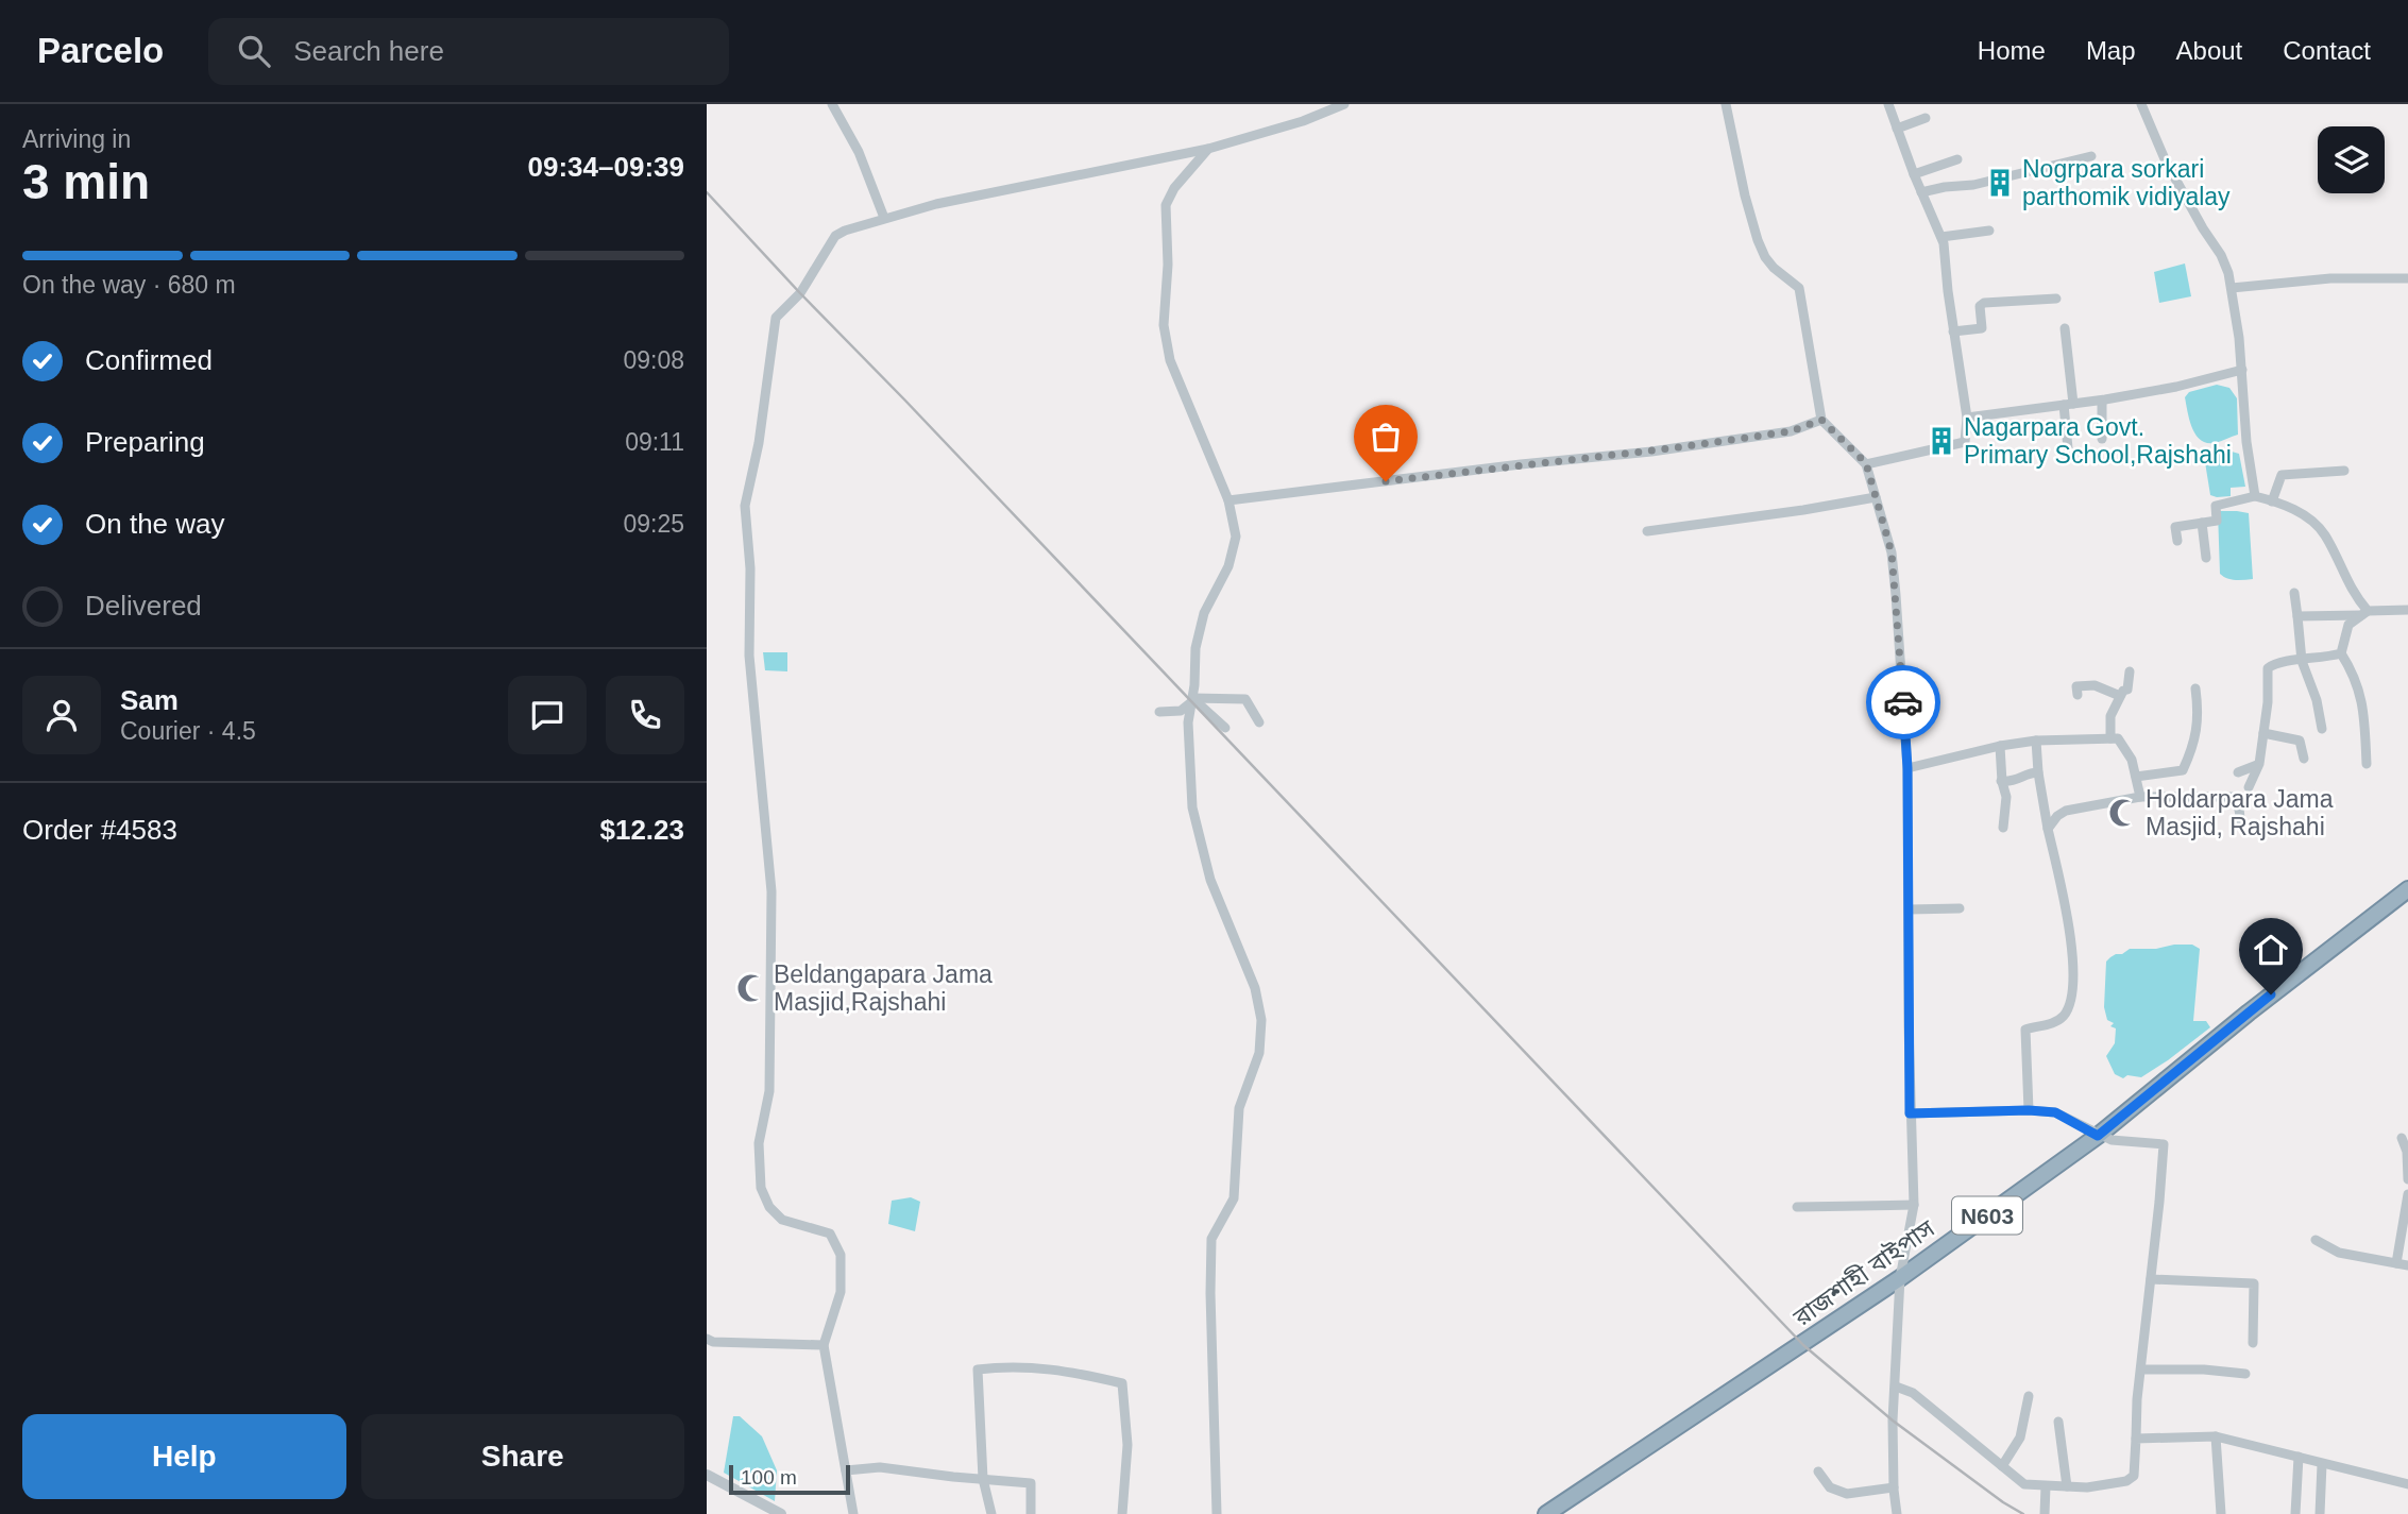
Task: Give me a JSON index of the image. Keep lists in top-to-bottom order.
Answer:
{
  "streets": {
    "highway": ["N603", "রাজশাহী বাইপাস"]
  },
  "places": {
    "building": ["Nogrpara sorkari parthomik vidiyalay", "Nagarpara Govt. Primary School,Rajshahi"],
    "mosque": ["Holdarpara Jama Masjid, Rajshahi", "Beldangapara Jama Masjid,Rajshahi"]
  },
  "scale_bar": "100 m",
  "page": {
    "header": "Parcelo",
    "search": "Search here",
    "nav": [
      "Home",
      "Map",
      "About",
      "Contact"
    ],
    "heading": ["3 min", "Arriving in", "09:34–09:39"],
    "panel": [
      "Sam",
      "Courier · 4.5",
      "Order #4583",
      "$12.23"
    ],
    "bar": "On the way · 680 m",
    "list": [
      ["Confirmed", "09:08"],
      ["Preparing", "09:11"],
      ["On the way", "09:25"],
      "Delivered"
    ],
    "buttons": ["Help", "Share"],
    "scale": "100 m"
  }
}
